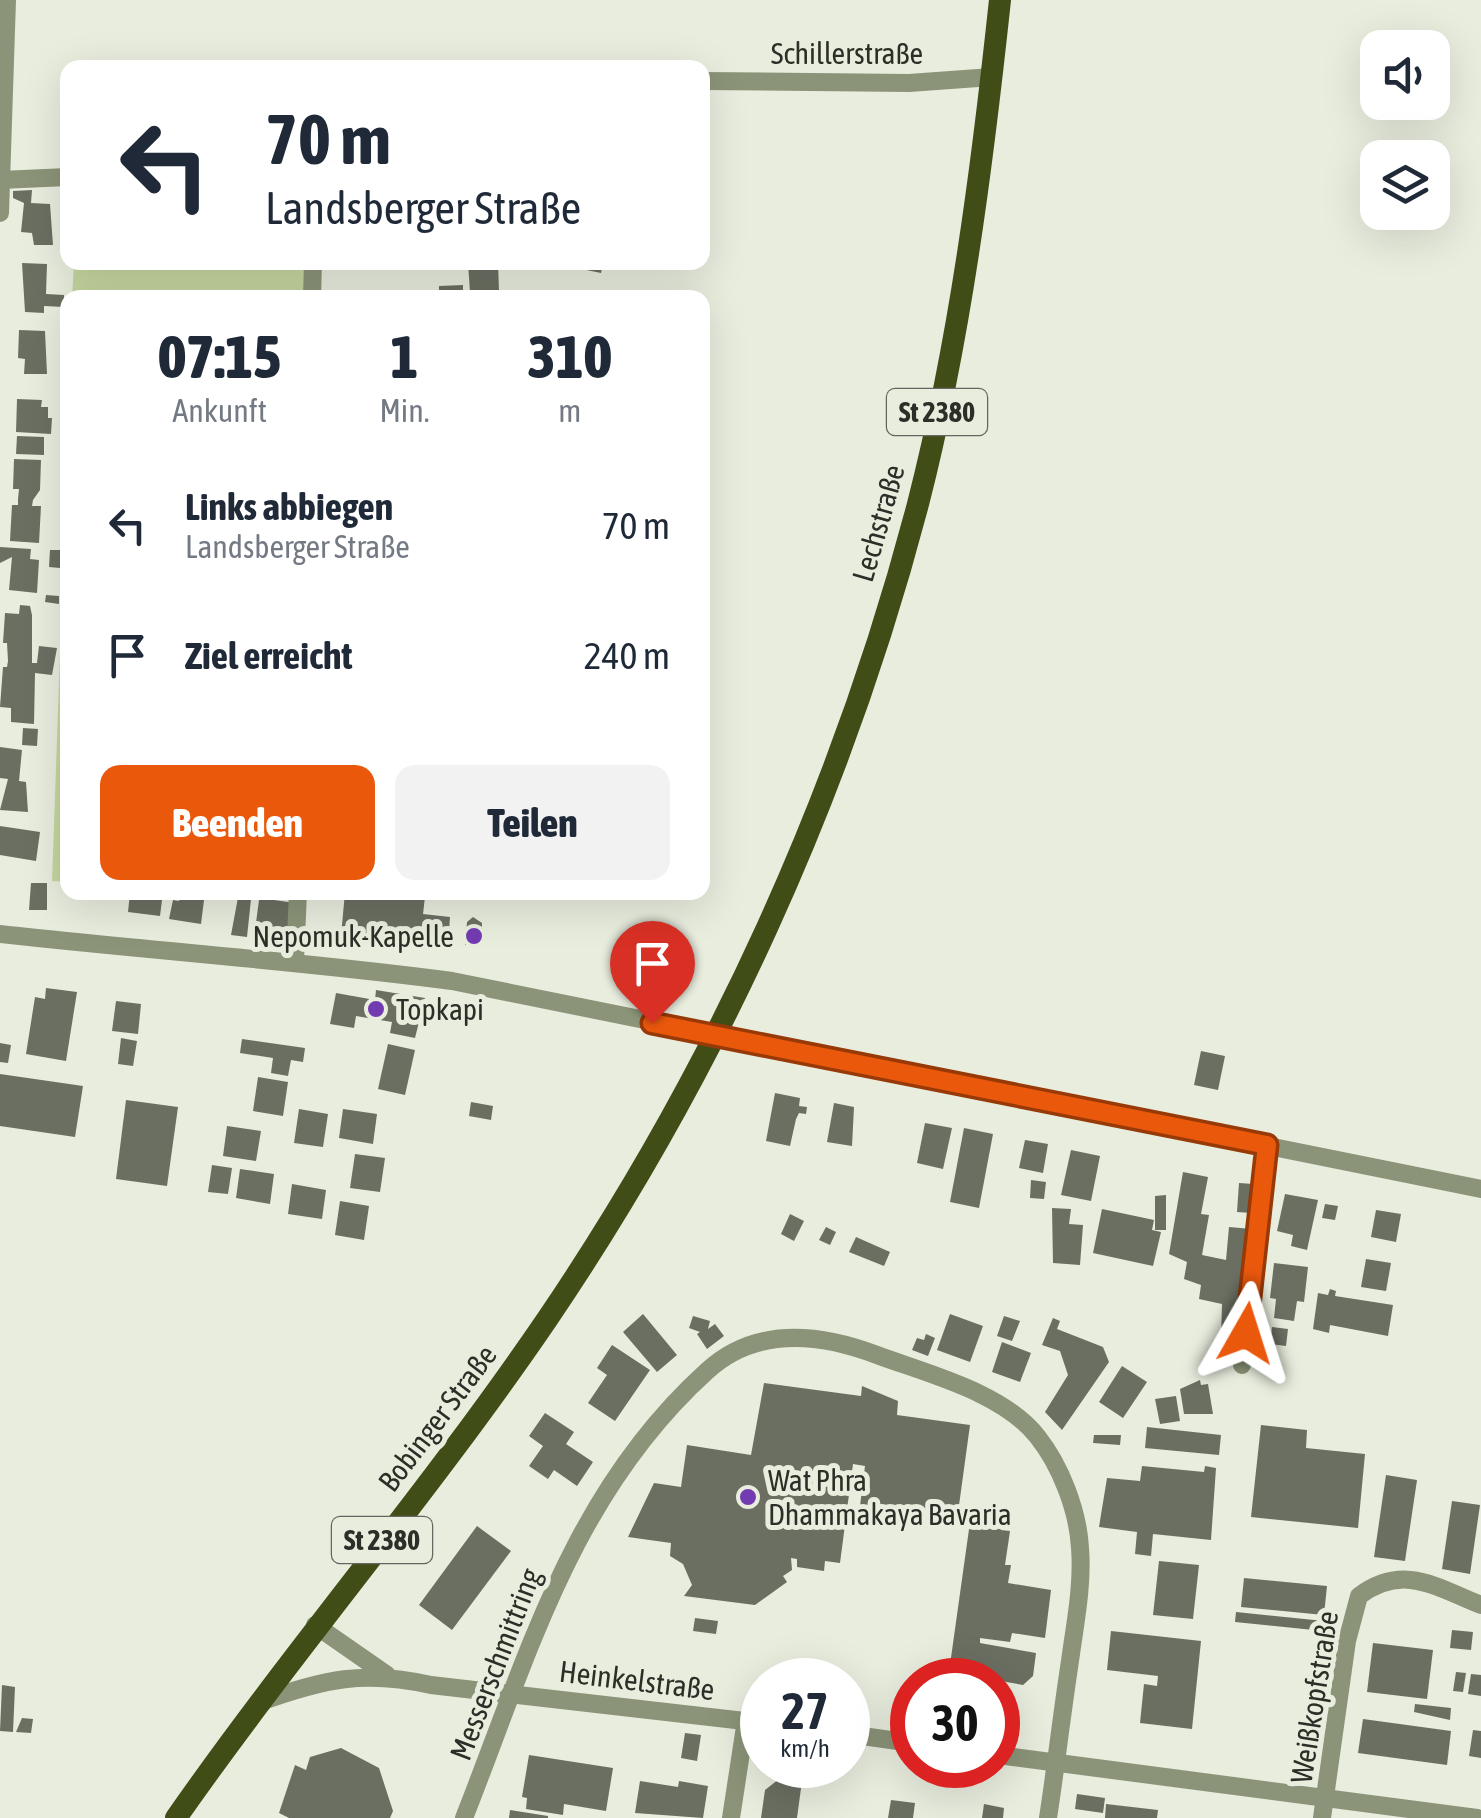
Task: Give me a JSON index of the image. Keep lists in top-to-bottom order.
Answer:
{
  "streets": {
    "main road": ["St 2380", "Lechstraße", "Bobinger Straße"],
    "street": [
      "Schillerstraße",
      "Messerschmittring",
      "Heinkelstraße",
      "Weißkopfstraße"
    ]
  },
  "crossings": [
    ["Schillerstraße", "Lechstraße"],
    ["Lechstraße", "Bobinger Straße"],
    ["Bobinger Straße", "Heinkelstraße"],
    ["Messerschmittring", "Heinkelstraße"]
  ],
  "places": ["Nepomuk-Kapelle", "Topkapi", "Wat Phra Dhammakaya Bavaria"],
  "page": {
    "turn": ["70 m", "Landsberger Straße"],
    "eta": [
      "07:15",
      "Ankunft",
      "1",
      "Min.",
      "310",
      "m"
    ],
    "list": [
      {
        "name": "Links abbiegen",
        "note": "Landsberger Straße",
        "value": "70 m"
      },
      {
        "name": "Ziel erreicht",
        "value": "240 m"
      }
    ],
    "buttons": ["Beenden", "Teilen"],
    "speed": "27 km/h",
    "limit": "30"
  }
}
